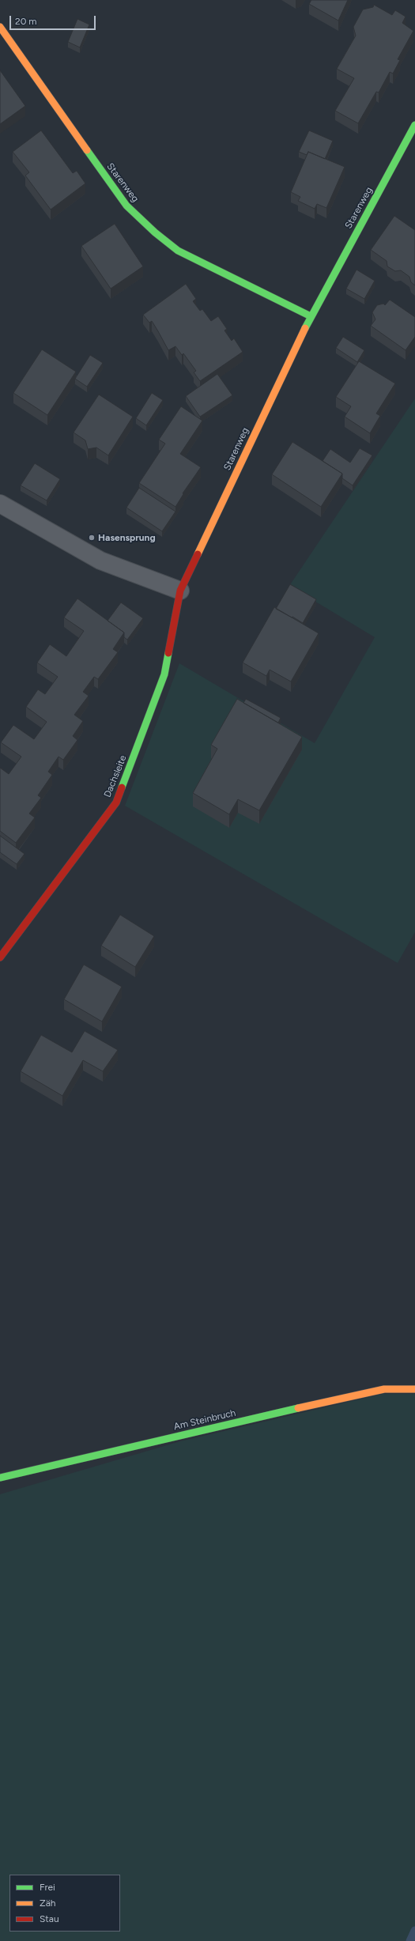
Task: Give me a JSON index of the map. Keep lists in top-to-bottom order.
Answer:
{
  "streets": {
    "street": ["Starenweg", "Dachsleite", "Am Steinbruch"]
  },
  "crossings": [
    ["Starenweg", "Dachsleite"]
  ],
  "places": ["Hasensprung"],
  "legend": ["Frei", "Zäh", "Stau"],
  "scale_bar": "20 m"
}
